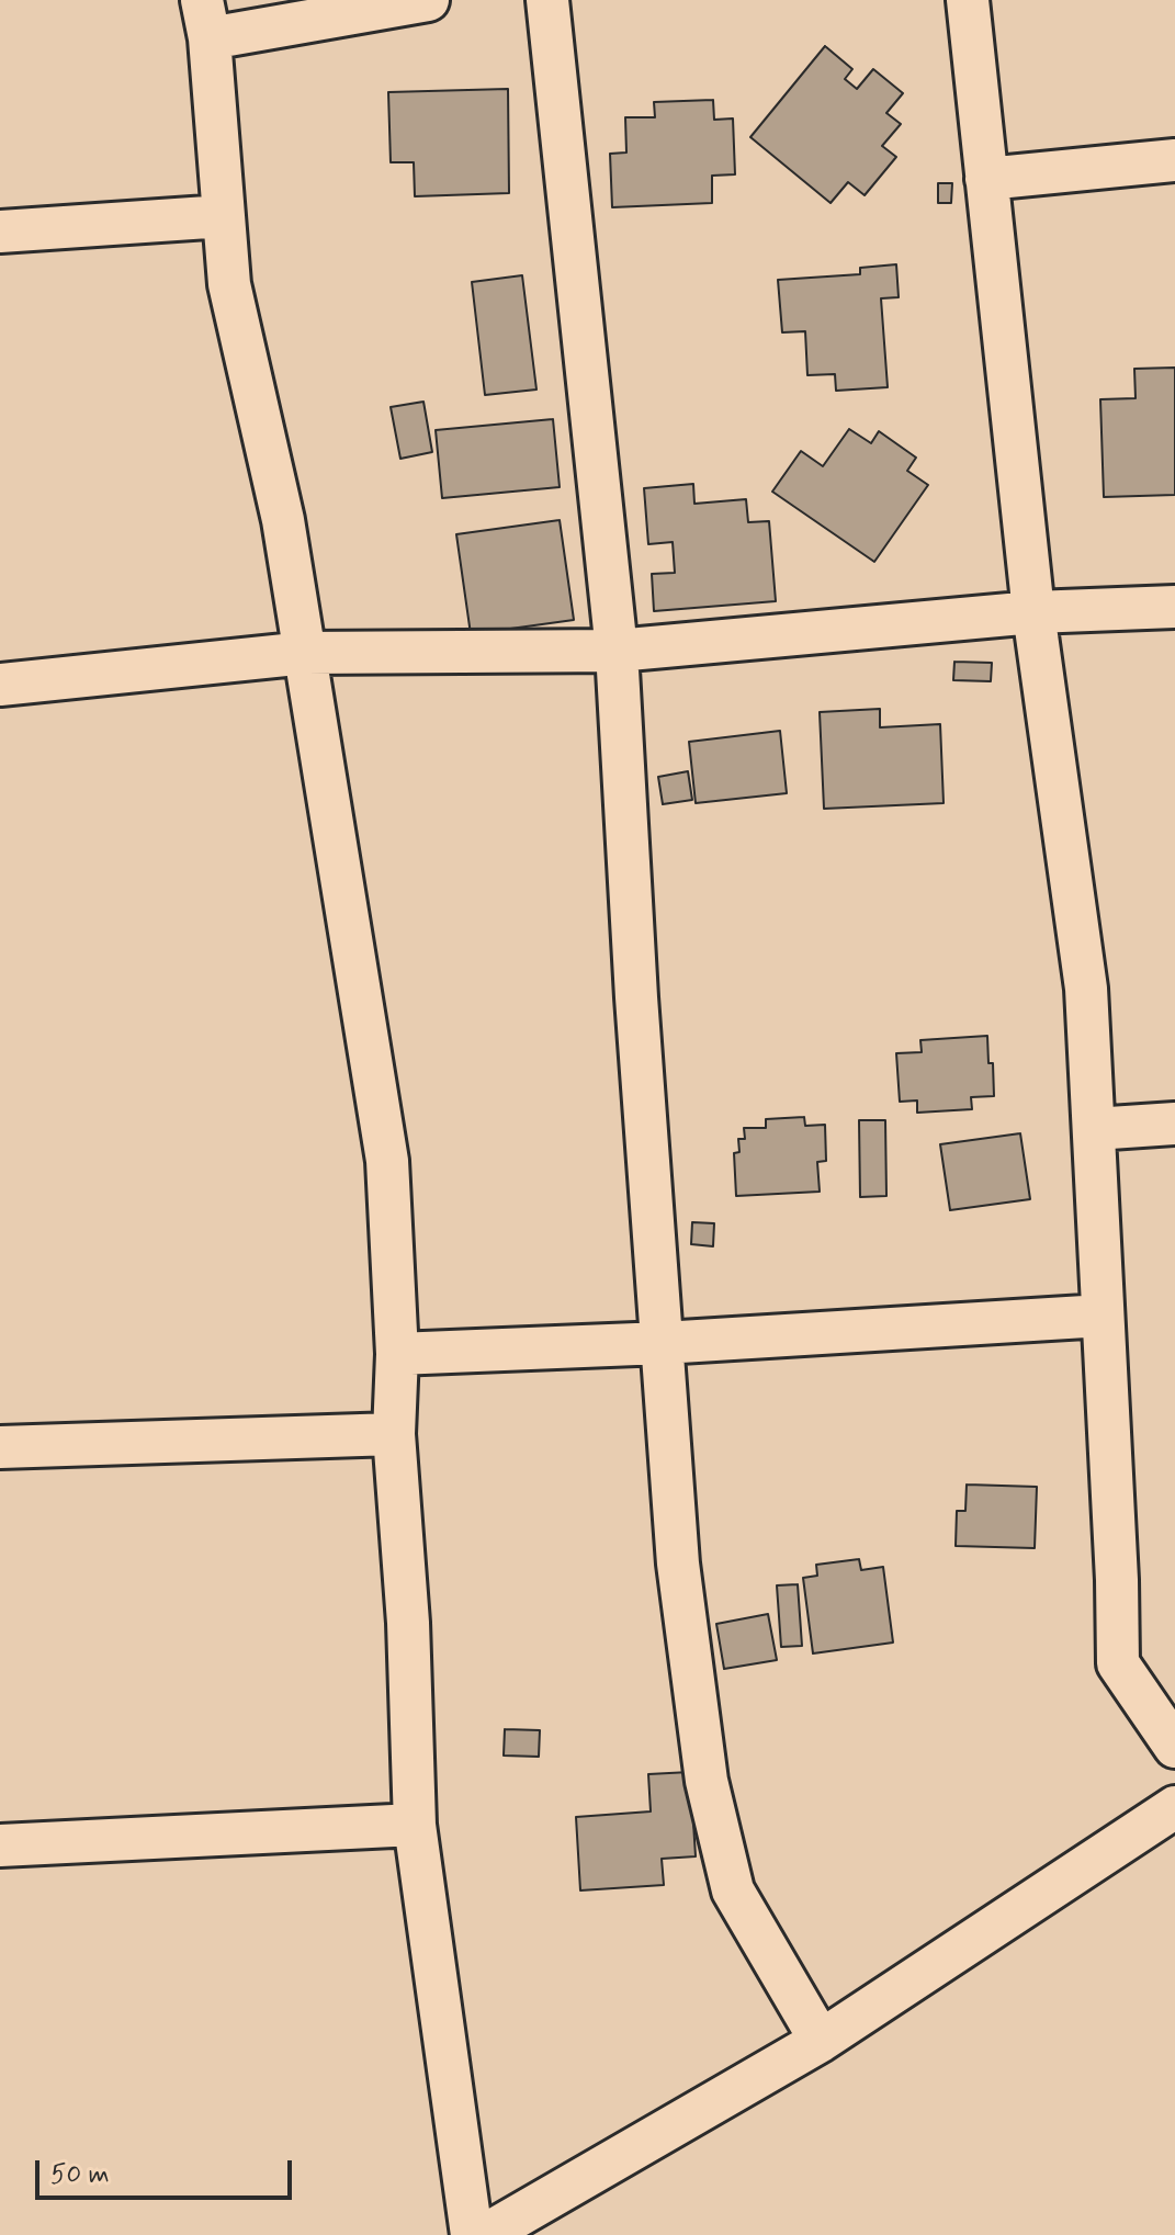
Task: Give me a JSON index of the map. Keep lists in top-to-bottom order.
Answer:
{
  "scale_bar": "50 m"
}
